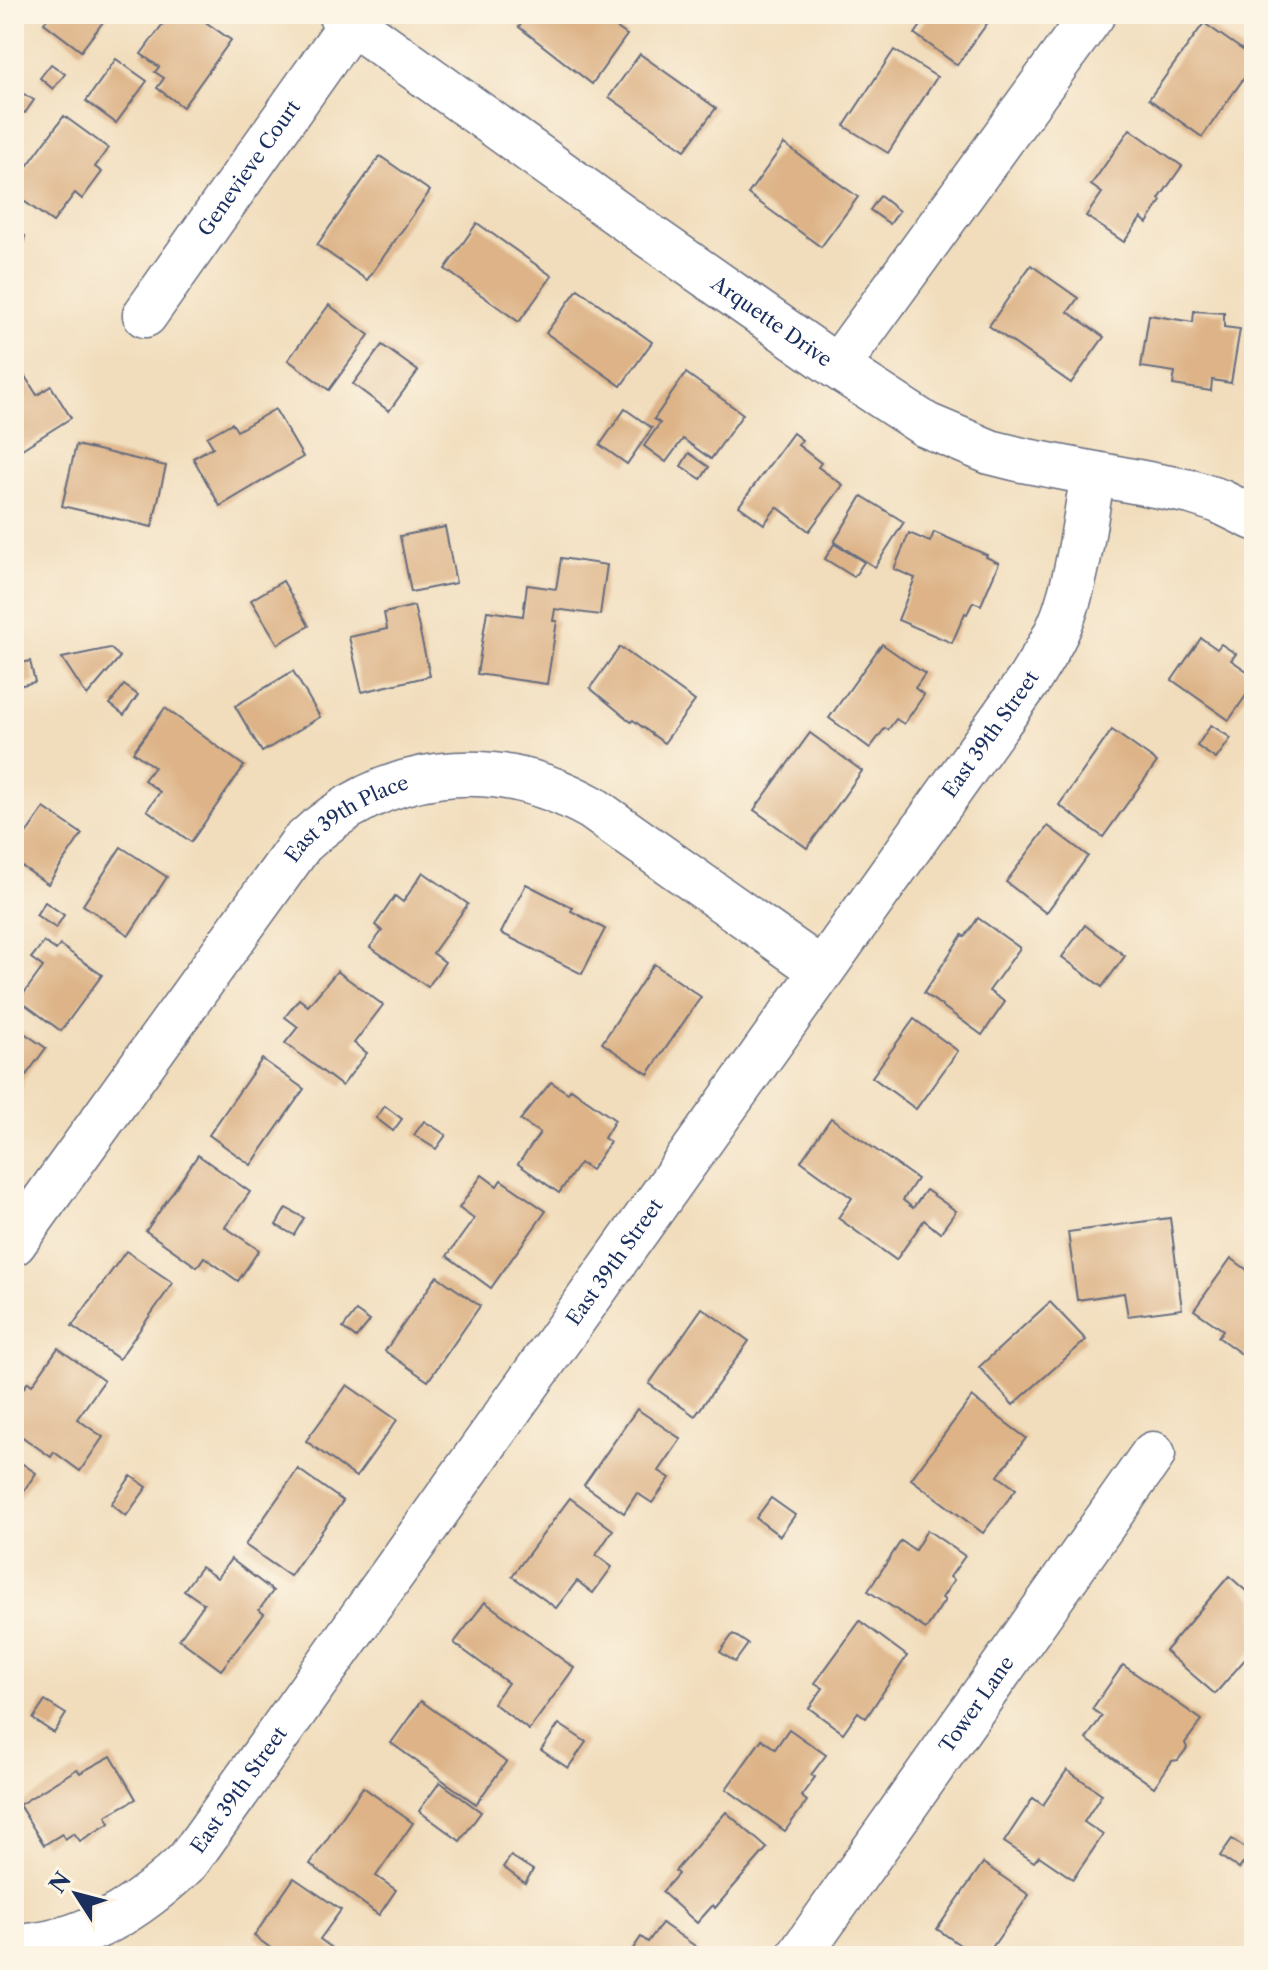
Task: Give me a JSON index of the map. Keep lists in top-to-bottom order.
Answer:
{
  "streets": {
    "street": [
      "Genevieve Court",
      "Arquette Drive",
      "East 39th Street",
      "East 39th Place",
      "Tower Lane"
    ]
  },
  "crossings": [
    ["Genevieve Court", "Arquette Drive"],
    ["Arquette Drive", "East 39th Street"],
    ["East 39th Street", "East 39th Place"]
  ],
  "north": "top left"
}
